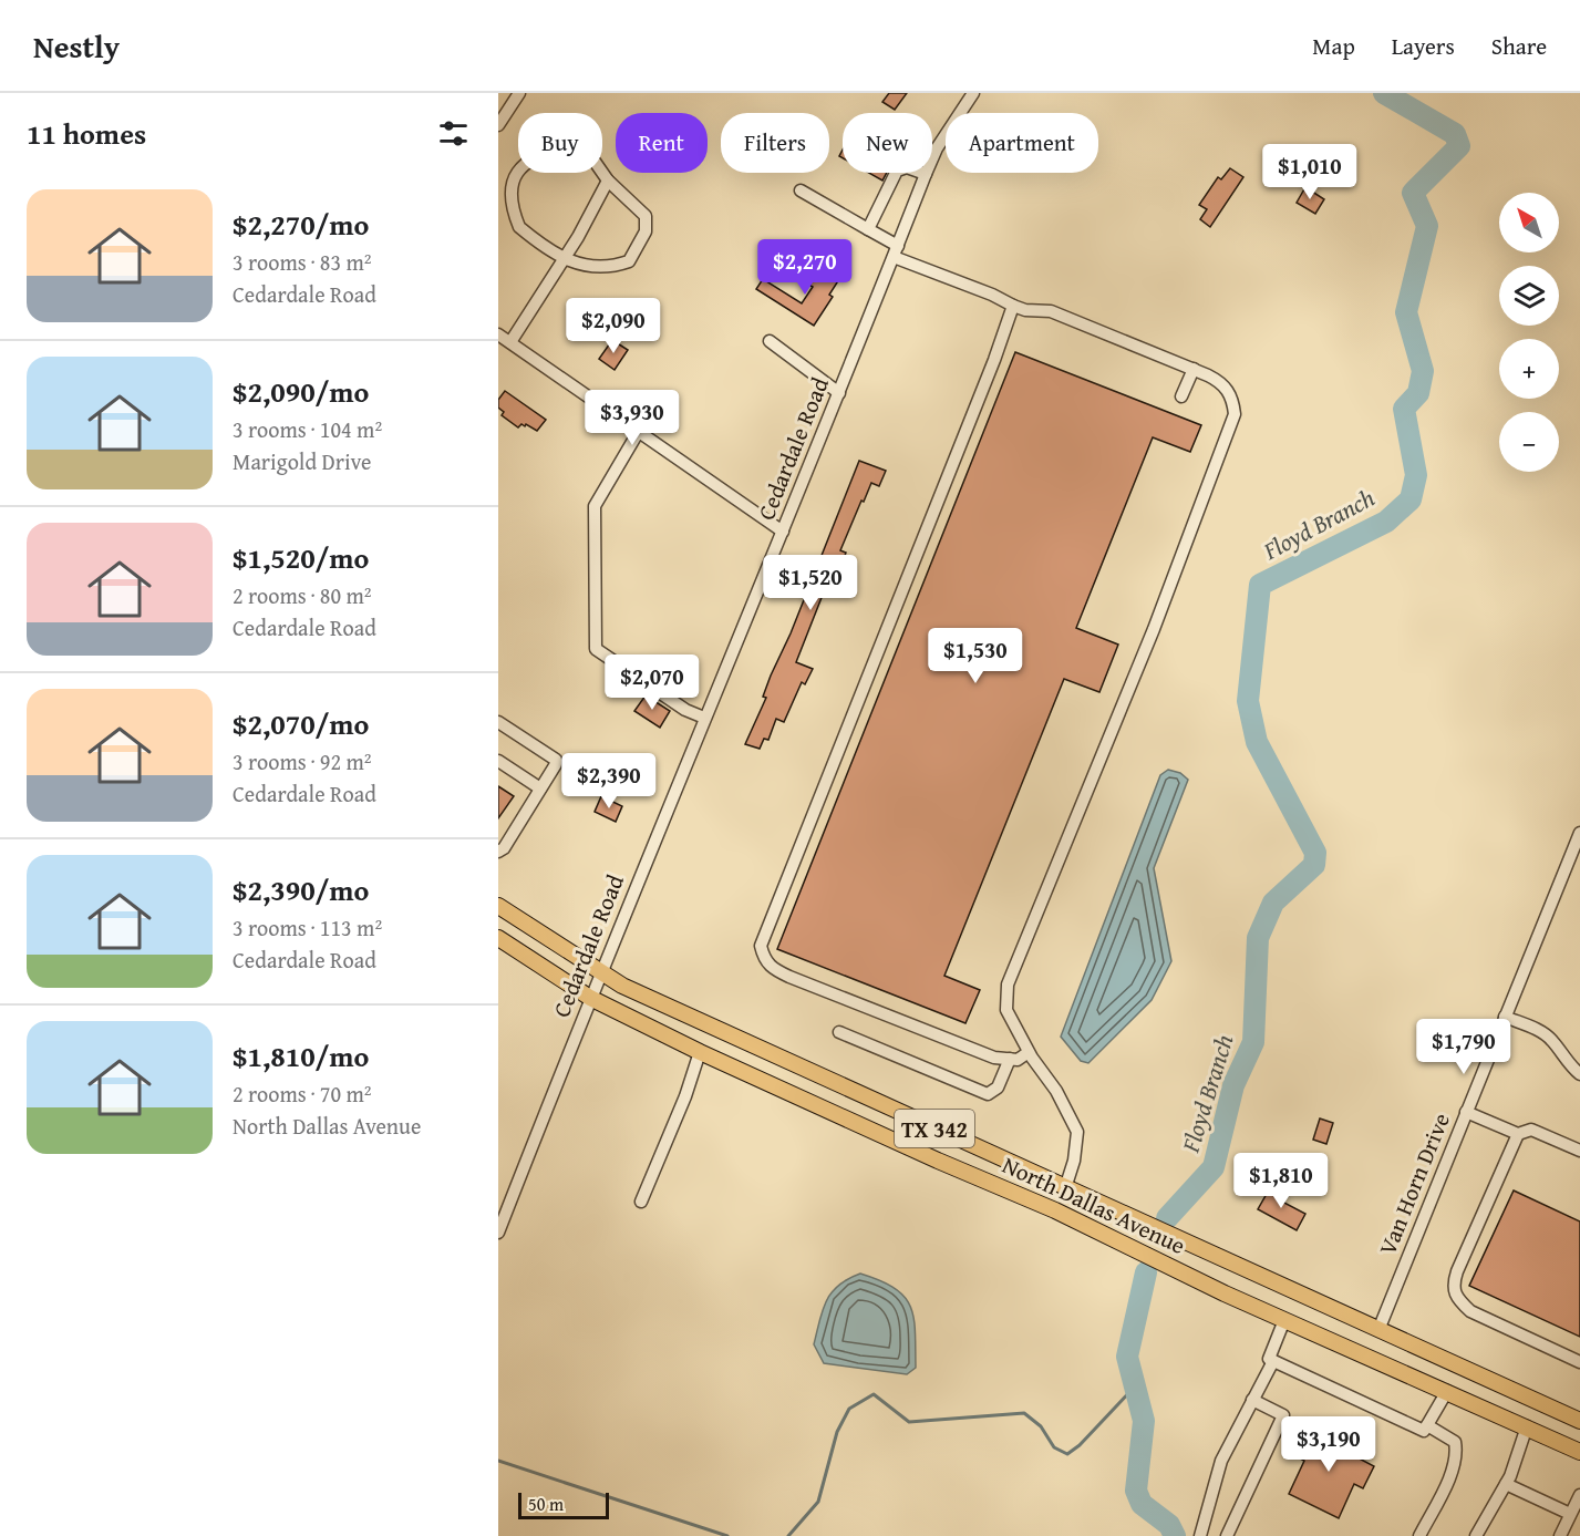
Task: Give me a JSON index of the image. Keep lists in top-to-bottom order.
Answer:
{
  "streets": {
    "main road": ["TX 342", "North Dallas Avenue"],
    "street": ["Cedardale Road", "Van Horn Drive"]
  },
  "crossings": [
    ["Cedardale Road", "TX 342"],
    ["Cedardale Road", "North Dallas Avenue"],
    ["TX 342", "North Dallas Avenue"],
    ["Van Horn Drive", "North Dallas Avenue"]
  ],
  "water": ["Floyd Branch"],
  "scale_bar": "50 m",
  "north": "top left",
  "page": {
    "header": "Nestly",
    "nav": ["Map", "Layers", "Share"],
    "heading": "11 homes",
    "chip": [
      "Buy",
      "Rent",
      "Filters",
      "New",
      "Apartment"
    ],
    "price": [
      "$1,010",
      "$2,270",
      "$2,090",
      "$3,930",
      "$1,520",
      "$1,530",
      "$2,070",
      "$2,390",
      "$1,790",
      "$1,810",
      "$3,190"
    ],
    "list": [
      {
        "name": "$2,270/mo",
        "note": "3 rooms · 83 m² · Cedardale Road"
      },
      {
        "name": "$2,090/mo",
        "note": "3 rooms · 104 m² · Marigold Drive"
      },
      {
        "name": "$1,520/mo",
        "note": "2 rooms · 80 m² · Cedardale Road"
      },
      {
        "name": "$2,070/mo",
        "note": "3 rooms · 92 m² · Cedardale Road"
      },
      {
        "name": "$2,390/mo",
        "note": "3 rooms · 113 m² · Cedardale Road"
      },
      {
        "name": "$1,810/mo",
        "note": "2 rooms · 70 m² · North Dallas Avenue"
      }
    ],
    "map_buttons": ["+", "−"],
    "scale": "50 m"
  }
}
